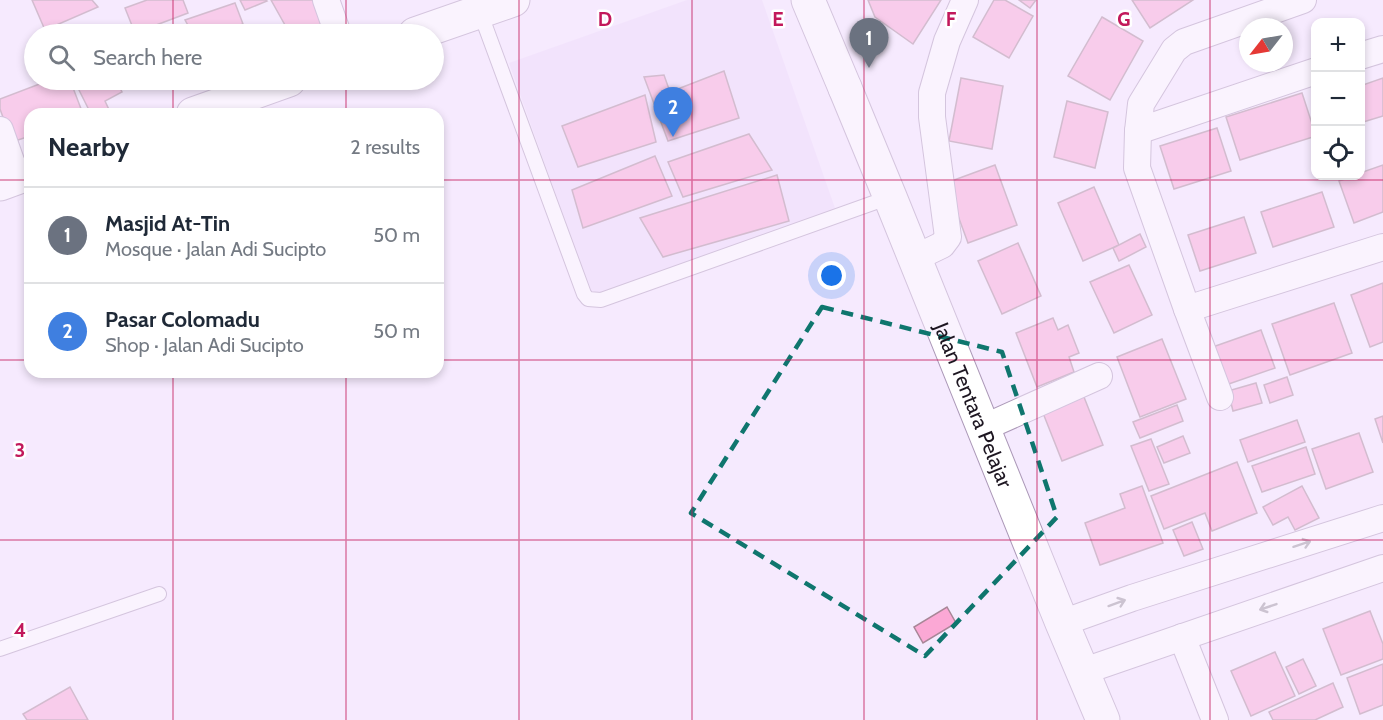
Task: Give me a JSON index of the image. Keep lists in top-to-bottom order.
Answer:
{
  "streets": {
    "main road": ["Jalan Tentara Pelajar"]
  },
  "north": "bottom left",
  "page": {
    "map_buttons": ["+", "−"],
    "pins": ["1", "2"],
    "search": "Search here",
    "heading": ["Nearby", "2 results"],
    "list": [
      {
        "mark": "1",
        "name": "Masjid At-Tin",
        "note": "Mosque · Jalan Adi Sucipto",
        "value": "50 m"
      },
      {
        "mark": "2",
        "name": "Pasar Colomadu",
        "note": "Shop · Jalan Adi Sucipto",
        "value": "50 m"
      }
    ]
  },
  "grid": {
    "columns": [
      "D",
      "E",
      "F",
      "G"
    ],
    "rows": ["3", "4"]
  }
}
